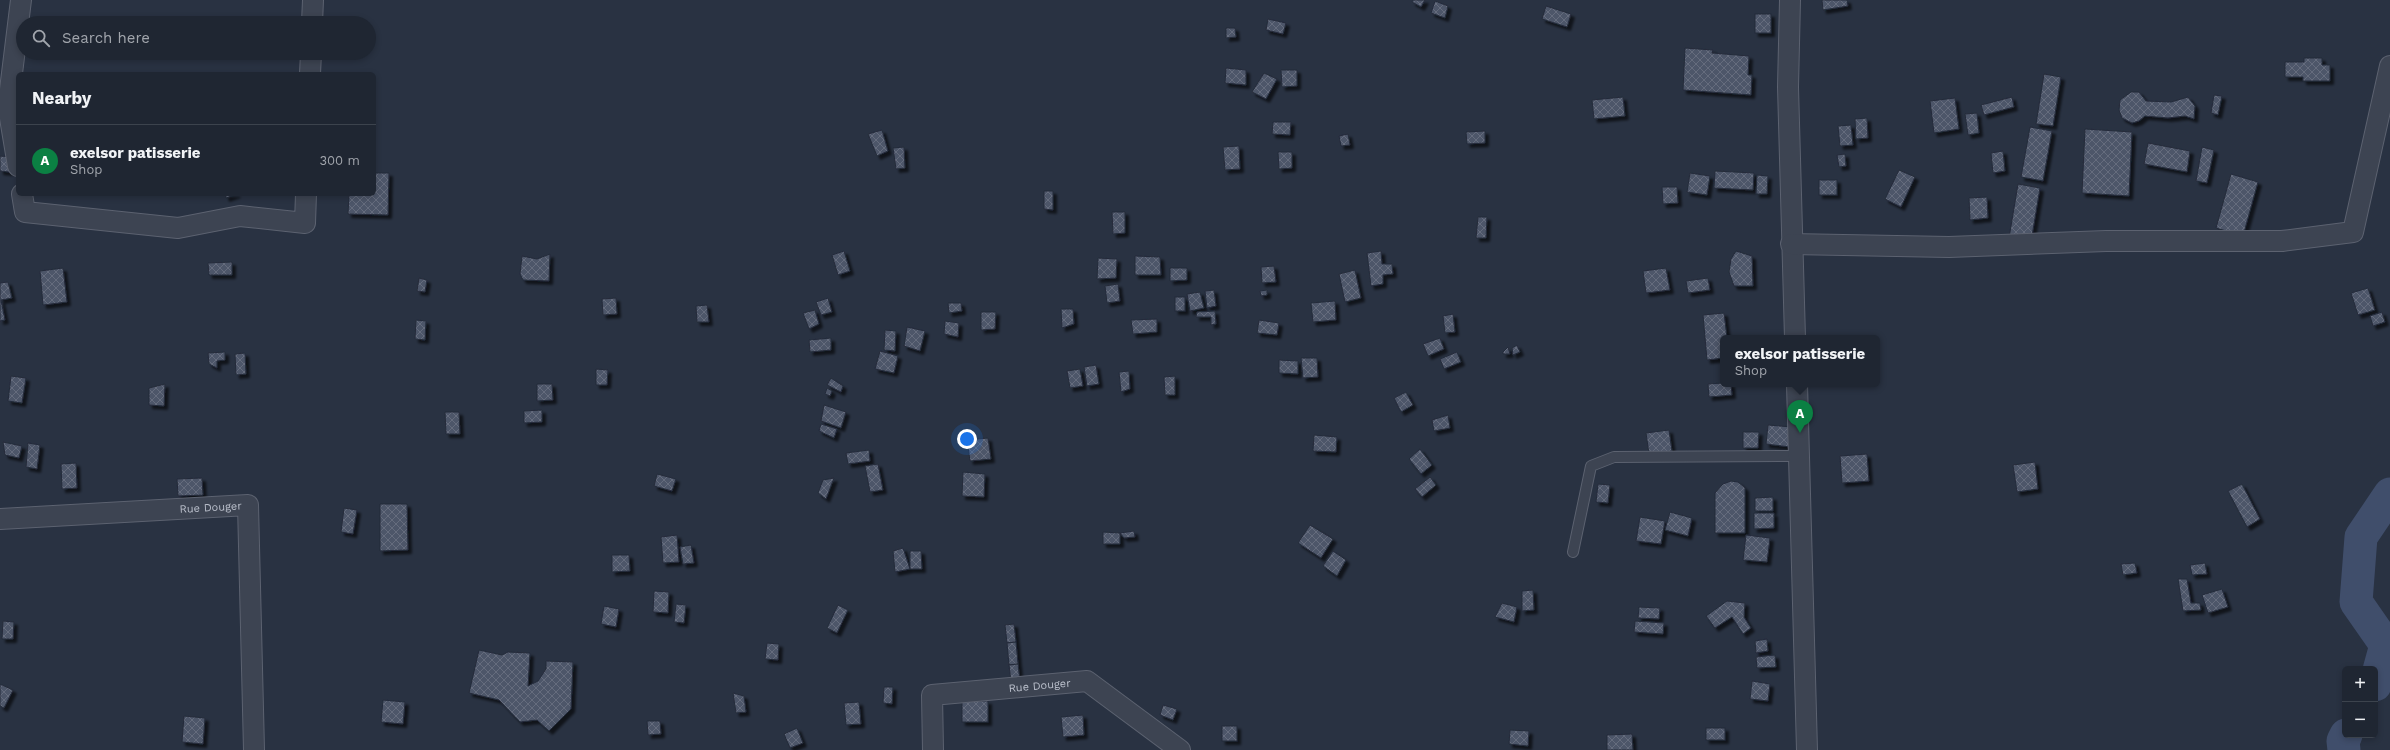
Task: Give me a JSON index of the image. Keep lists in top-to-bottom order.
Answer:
{
  "streets": {
    "street": ["Rue Douger"]
  },
  "page": {
    "search": "Search here",
    "heading": "Nearby",
    "list": [
      {
        "mark": "A",
        "name": "exelsor patisserie",
        "note": "Shop",
        "value": "300 m"
      }
    ],
    "popup": ["exelsor patisserie", "Shop"],
    "pins": "A",
    "map_buttons": ["+", "−"]
  }
}
